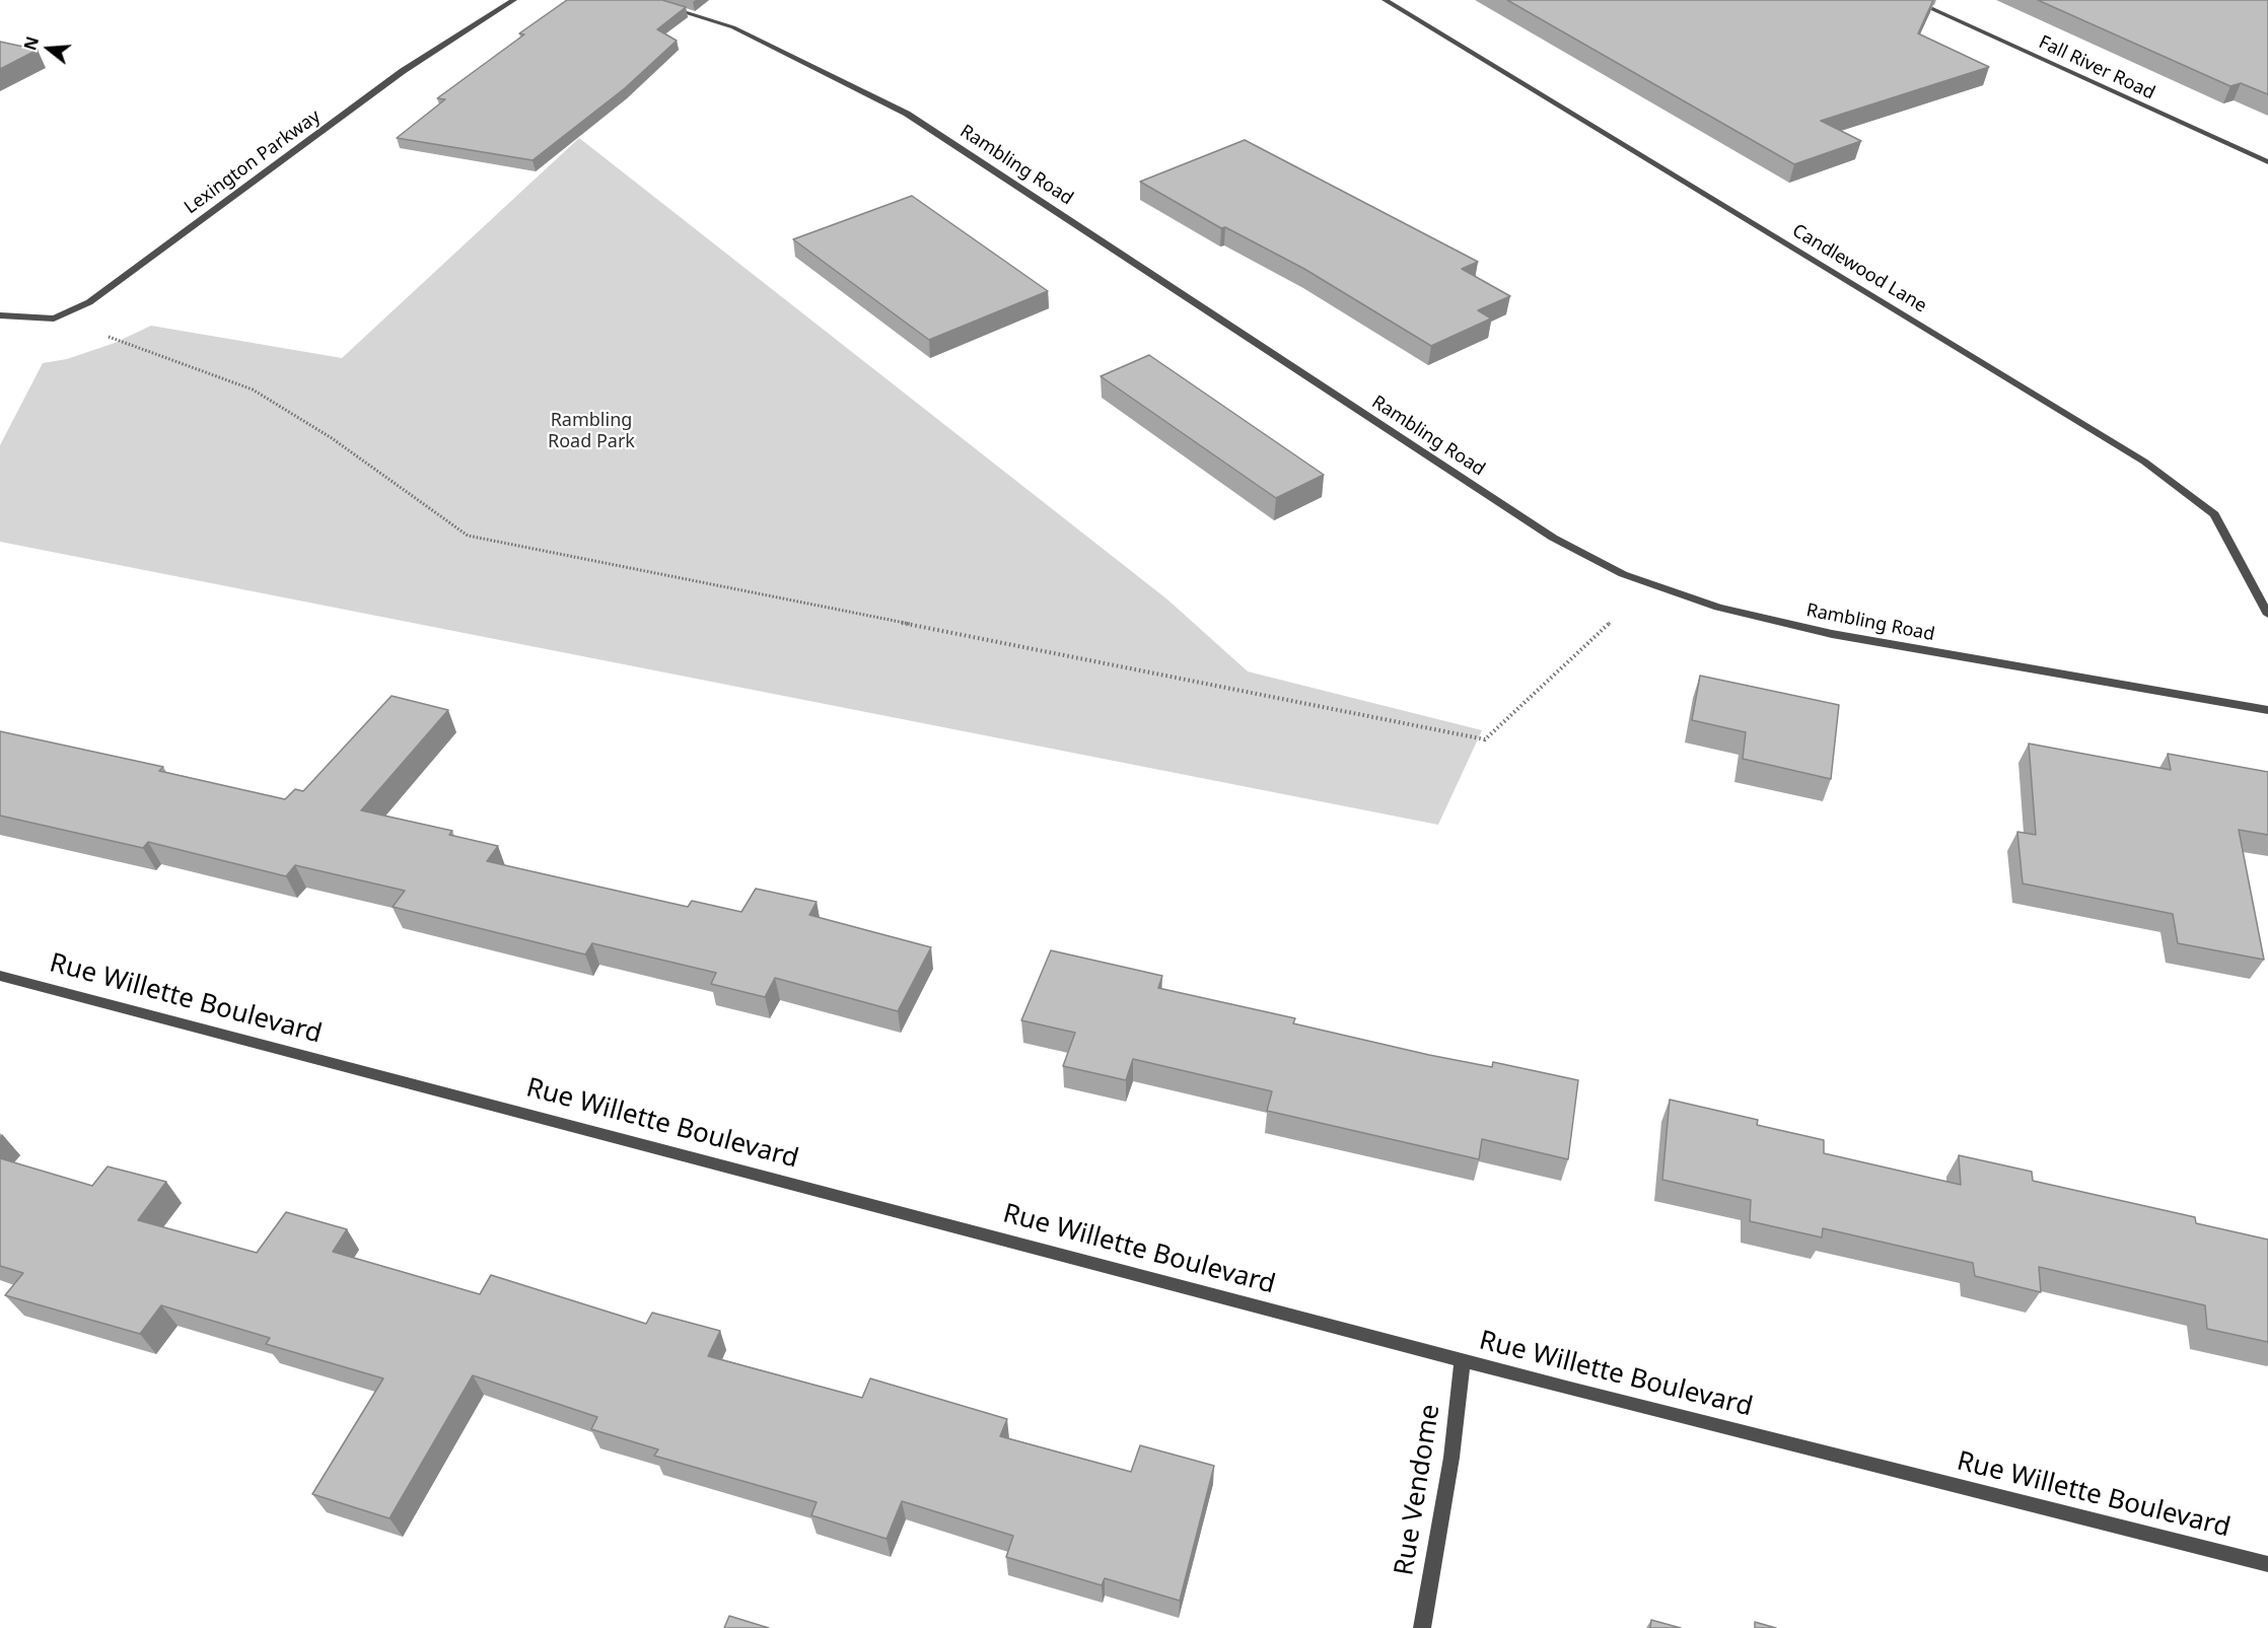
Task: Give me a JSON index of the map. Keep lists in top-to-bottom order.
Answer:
{
  "streets": {
    "street": [
      "Fall River Road",
      "Lexington Parkway",
      "Rambling Road",
      "Candlewood Lane",
      "Rue Willette Boulevard",
      "Rue Vendome"
    ]
  },
  "crossings": [
    ["Rue Willette Boulevard", "Rue Vendome"]
  ],
  "parks": ["Rambling Road Park"],
  "north": "left"
}
